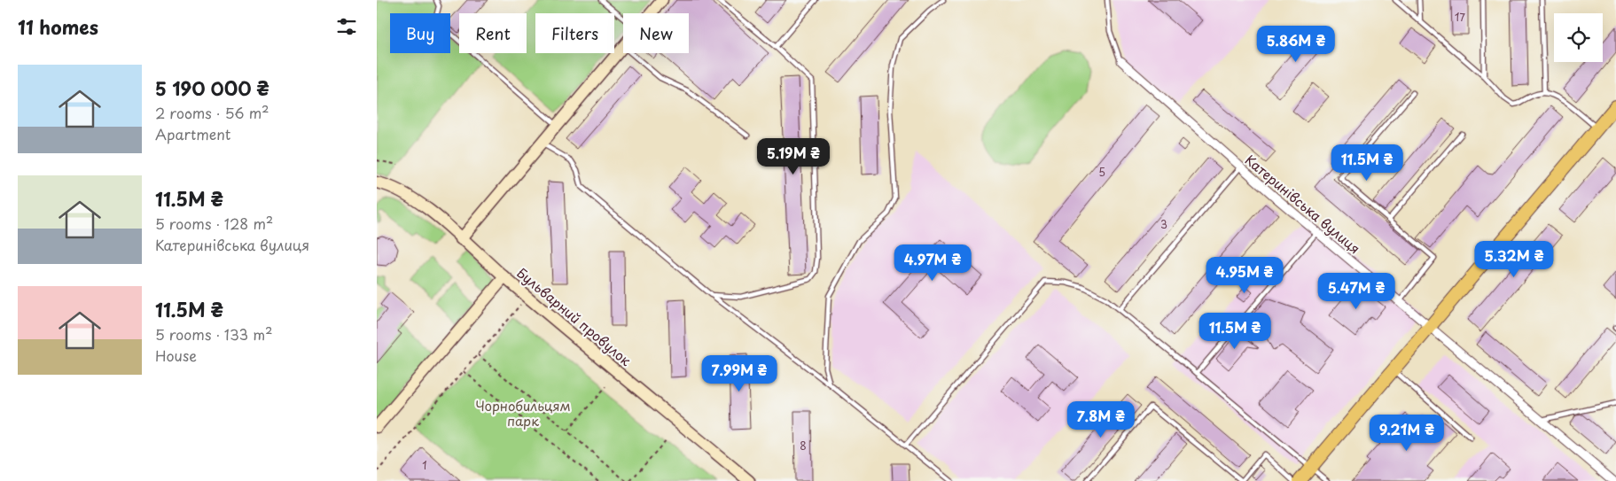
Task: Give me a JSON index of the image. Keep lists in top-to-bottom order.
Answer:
{
  "streets": {
    "street": ["Катеринівська вулиця", "Бульварний провулок"]
  },
  "parks": ["Чорнобильцям парк"],
  "house_numbers": [
    "17",
    "5",
    "3",
    "8",
    "1"
  ],
  "page": {
    "heading": "11 homes",
    "chip": [
      "Buy",
      "Rent",
      "Filters",
      "New"
    ],
    "price": [
      "5.86M ₴",
      "5.19M ₴",
      "11.5M ₴",
      "5.32M ₴",
      "4.97M ₴",
      "4.95M ₴",
      "5.47M ₴",
      "11.5M ₴",
      "7.99M ₴",
      "7.8M ₴",
      "9.21M ₴"
    ],
    "list": [
      {
        "name": "5 190 000 ₴",
        "note": "2 rooms · 56 m² · Apartment"
      },
      {
        "name": "11.5M ₴",
        "note": "5 rooms · 128 m² · Катеринівська вулиця"
      },
      {
        "name": "11.5M ₴",
        "note": "5 rooms · 133 m² · House"
      }
    ]
  }
}
